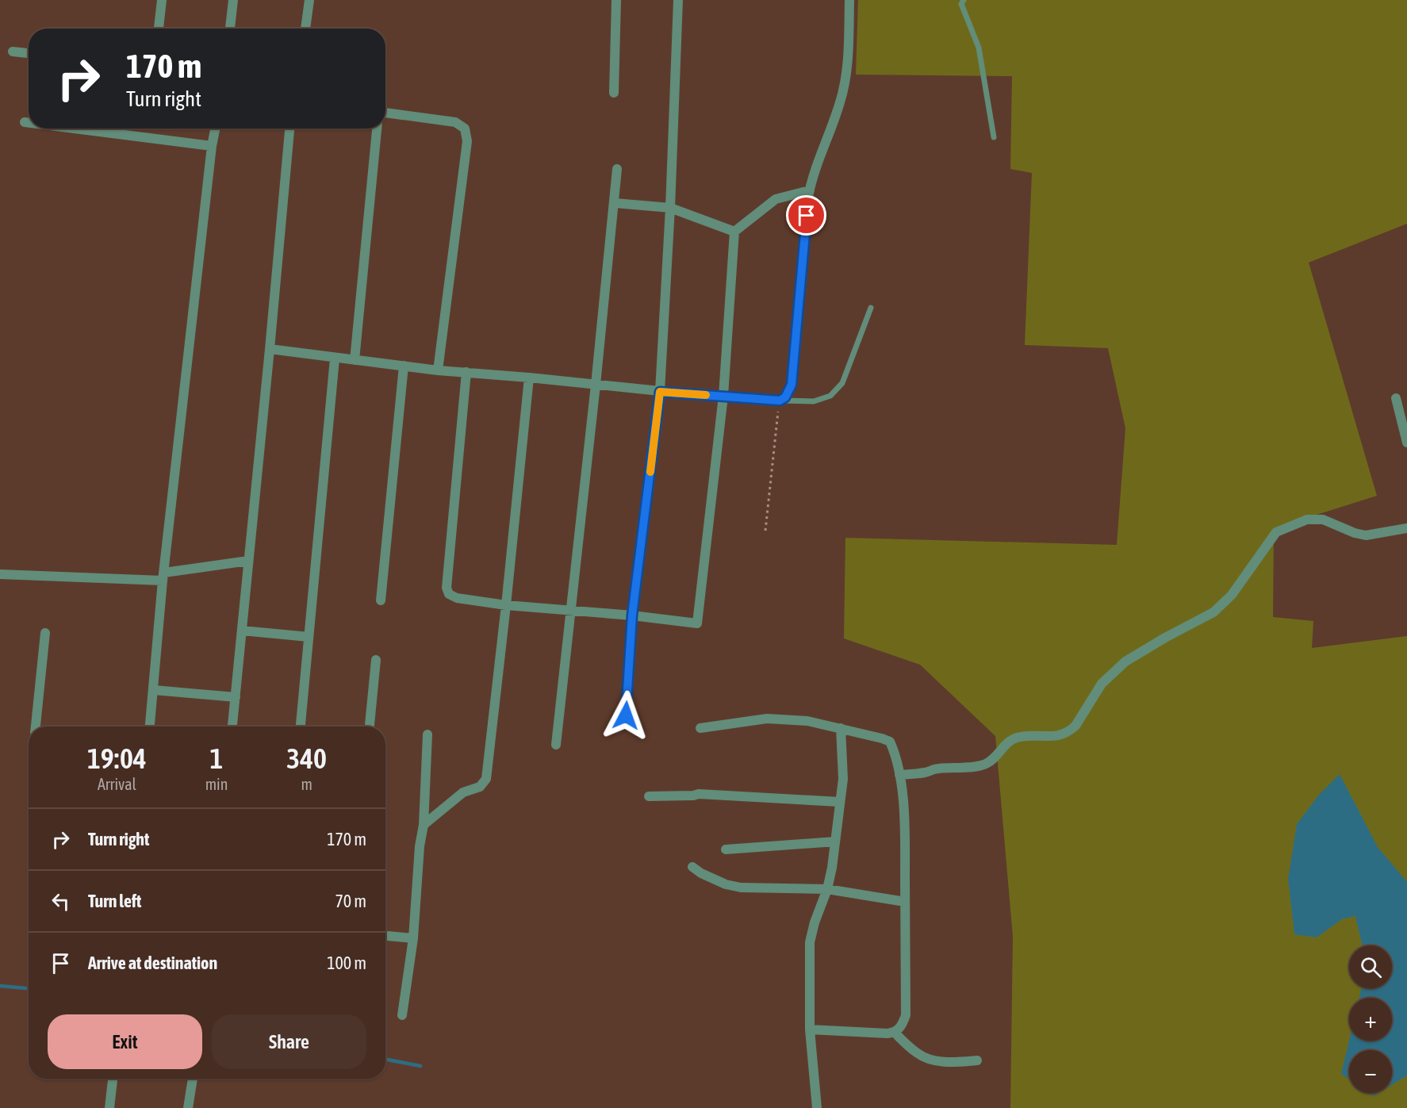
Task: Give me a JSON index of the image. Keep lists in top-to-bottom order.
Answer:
{
  "page": {
    "turn": ["170 m", "Turn right"],
    "eta": [
      "19:04",
      "Arrival",
      "1",
      "min",
      "340",
      "m"
    ],
    "list": [
      {
        "name": "Turn right",
        "value": "170 m"
      },
      {
        "name": "Turn left",
        "value": "70 m"
      },
      {
        "name": "Arrive at destination",
        "value": "100 m"
      }
    ],
    "map_buttons": ["+", "−"],
    "buttons": ["Exit", "Share"]
  }
}
